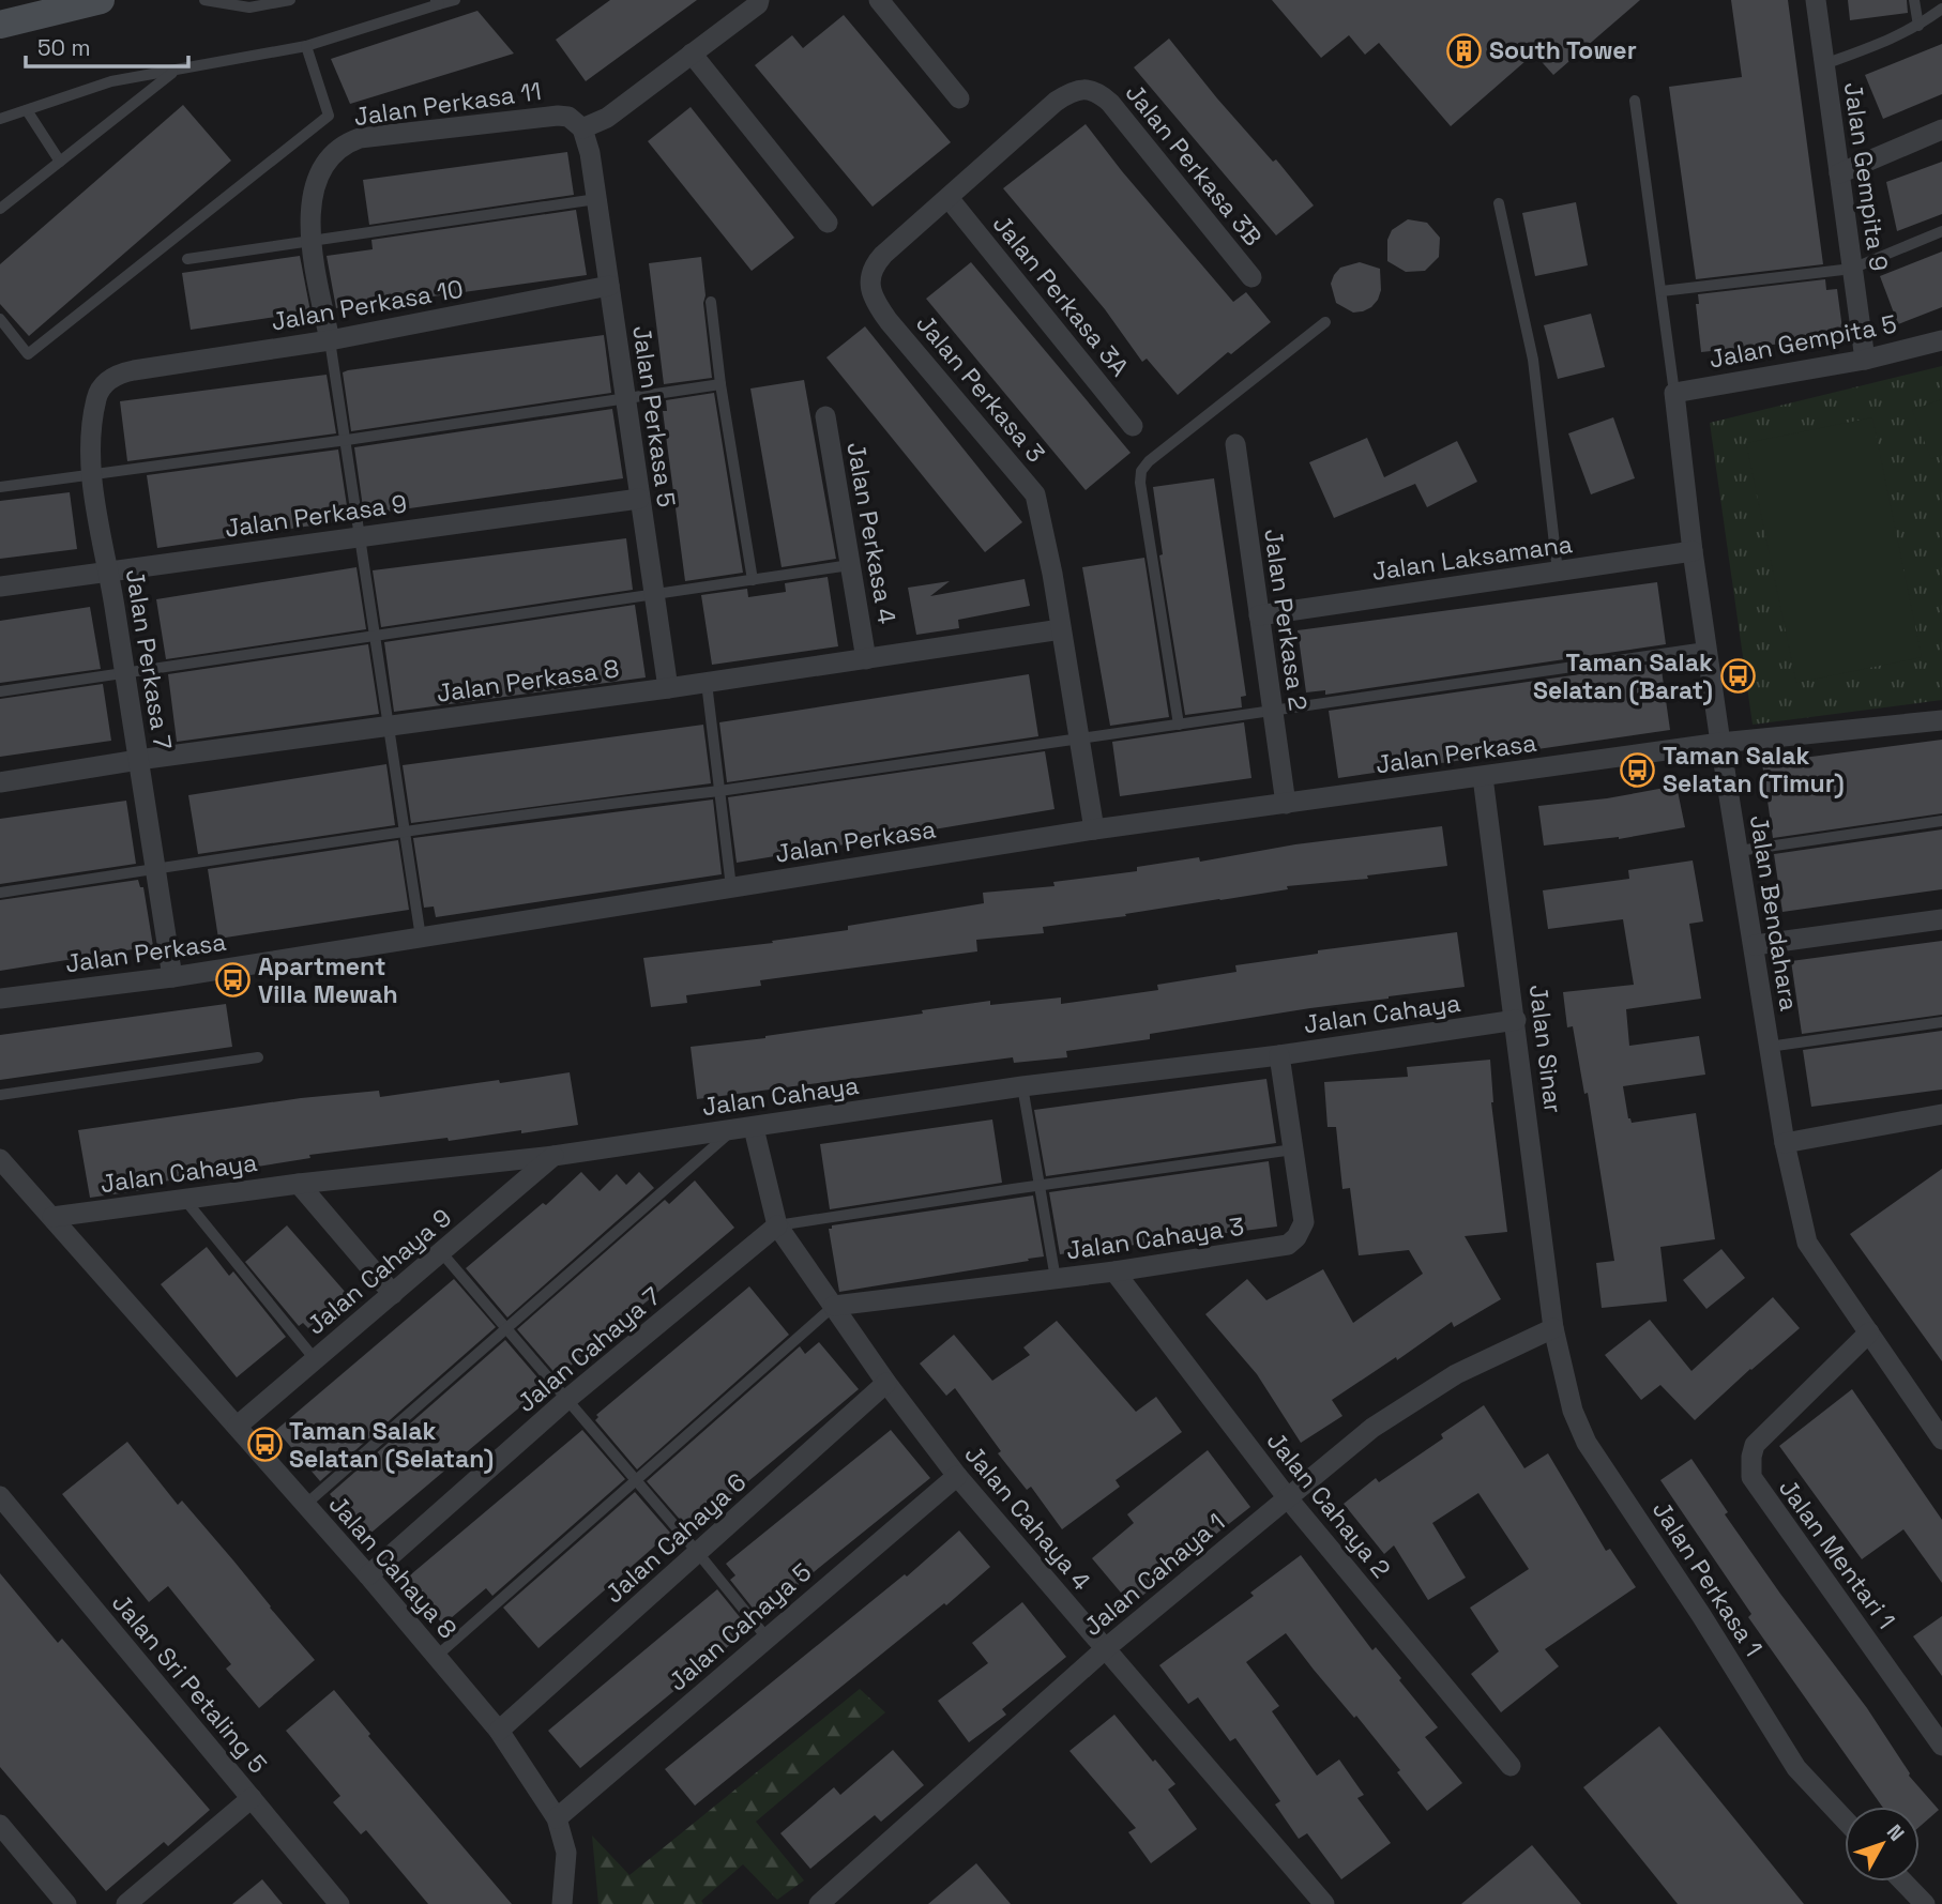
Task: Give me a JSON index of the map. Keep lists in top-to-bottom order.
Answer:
{
  "streets": {
    "street": [
      "Jalan Perkasa 11",
      "Jalan Perkasa 3B",
      "Jalan Gempita 9",
      "Jalan Perkasa 3A",
      "Jalan Perkasa 10",
      "Jalan Gempita 5",
      "Jalan Perkasa 3",
      "Jalan Perkasa 5",
      "Jalan Perkasa 9",
      "Jalan Perkasa 4",
      "Jalan Laksamana",
      "Jalan Perkasa 2",
      "Jalan Perkasa 7",
      "Jalan Perkasa 8",
      "Jalan Perkasa",
      "Jalan Bendahara",
      "Jalan Cahaya",
      "Jalan Sinar",
      "Jalan Cahaya 3",
      "Jalan Cahaya 9",
      "Jalan Cahaya 7",
      "Jalan Cahaya 2",
      "Jalan Cahaya 4",
      "Jalan Cahaya 6",
      "Jalan Mentari 1",
      "Jalan Cahaya 8",
      "Jalan Cahaya 1",
      "Jalan Perkasa 1",
      "Jalan Cahaya 5",
      "Jalan Sri Petaling 5"
    ]
  },
  "crossings": [
    ["Jalan Perkasa 11", "Jalan Perkasa 10"],
    ["Jalan Perkasa 11", "Jalan Perkasa 5"],
    ["Jalan Perkasa 3B", "Jalan Perkasa 3"],
    ["Jalan Gempita 9", "Jalan Gempita 5"],
    ["Jalan Perkasa 3A", "Jalan Perkasa 3"],
    ["Jalan Perkasa 10", "Jalan Perkasa 5"],
    ["Jalan Perkasa 10", "Jalan Perkasa 7"],
    ["Jalan Gempita 5", "Jalan Bendahara"],
    ["Jalan Perkasa 3", "Jalan Perkasa 8"],
    ["Jalan Perkasa 3", "Jalan Perkasa"],
    ["Jalan Perkasa 5", "Jalan Perkasa 9"],
    ["Jalan Perkasa 5", "Jalan Perkasa 8"],
    ["Jalan Perkasa 9", "Jalan Perkasa 7"],
    ["Jalan Perkasa 4", "Jalan Perkasa 8"],
    ["Jalan Laksamana", "Jalan Perkasa 2"],
    ["Jalan Laksamana", "Jalan Bendahara"],
    ["Jalan Perkasa 2", "Jalan Perkasa"],
    ["Jalan Perkasa 7", "Jalan Perkasa 8"],
    ["Jalan Perkasa 7", "Jalan Perkasa"],
    ["Jalan Perkasa", "Jalan Bendahara"],
    ["Jalan Perkasa", "Jalan Sinar"],
    ["Jalan Bendahara", "Jalan Mentari 1"],
    ["Jalan Cahaya", "Jalan Sinar"],
    ["Jalan Cahaya", "Jalan Cahaya 3"],
    ["Jalan Cahaya", "Jalan Cahaya 9"],
    ["Jalan Cahaya", "Jalan Cahaya 4"],
    ["Jalan Cahaya", "Jalan Cahaya 8"],
    ["Jalan Sinar", "Jalan Cahaya 1"],
    ["Jalan Sinar", "Jalan Perkasa 1"],
    ["Jalan Cahaya 3", "Jalan Cahaya 2"],
    ["Jalan Cahaya 3", "Jalan Cahaya 4"],
    ["Jalan Cahaya 9", "Jalan Cahaya 8"],
    ["Jalan Cahaya 7", "Jalan Cahaya 4"],
    ["Jalan Cahaya 7", "Jalan Cahaya 8"],
    ["Jalan Cahaya 2", "Jalan Cahaya 1"],
    ["Jalan Cahaya 4", "Jalan Cahaya 6"],
    ["Jalan Cahaya 4", "Jalan Cahaya 1"],
    ["Jalan Cahaya 4", "Jalan Cahaya 5"],
    ["Jalan Cahaya 6", "Jalan Cahaya 8"],
    ["Jalan Cahaya 8", "Jalan Cahaya 5"],
    ["Jalan Cahaya 1", "Jalan Perkasa 1"]
  ],
  "places": {
    "building": ["South Tower"],
    "bus stop": [
      "Taman Salak Selatan (Barat)",
      "Taman Salak Selatan (Timur)",
      "Apartment Villa Mewah",
      "Taman Salak Selatan (Selatan)"
    ]
  },
  "scale_bar": "50 m",
  "north": "top right"
}
